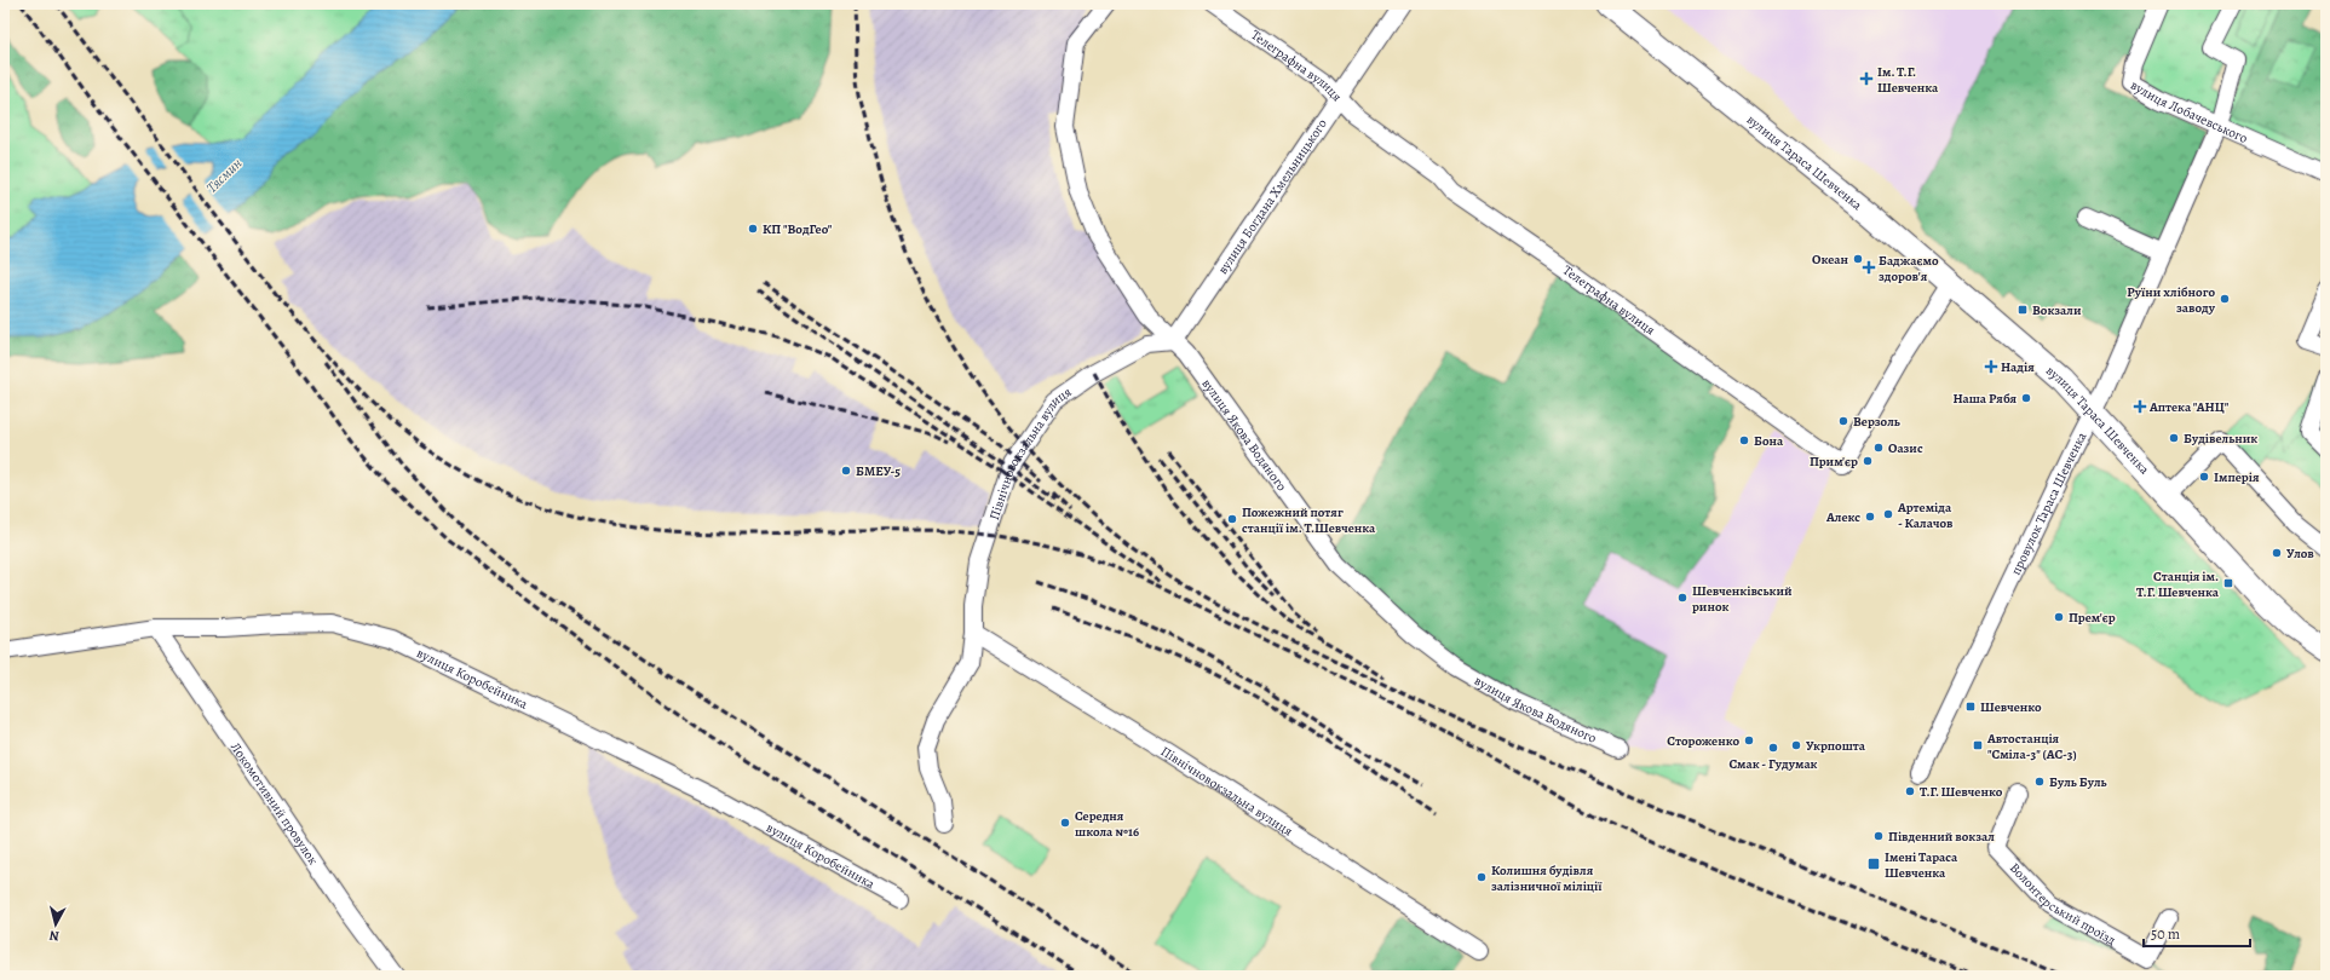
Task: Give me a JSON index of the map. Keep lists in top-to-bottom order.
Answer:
{
  "streets": {
    "main road": ["вулиця Тараса Шевченка"],
    "street": [
      "Телеграфна вулиця",
      "вулиця Лобачевського",
      "вулиця Богдана Хмельницького",
      "вулиця Якова Водяного",
      "Північновокзальна вулиця",
      "провулок Тараса Шевченка",
      "вулиця Коробейника",
      "Локомотивний провулок",
      "Волонтерський проїзд"
    ]
  },
  "crossings": [
    ["Телеграфна вулиця", "вулиця Тараса Шевченка"],
    ["Телеграфна вулиця", "вулиця Богдана Хмельницького"],
    ["вулиця Лобачевського", "провулок Тараса Шевченка"],
    ["вулиця Тараса Шевченка", "провулок Тараса Шевченка"],
    ["вулиця Богдана Хмельницького", "вулиця Якова Водяного"],
    ["вулиця Богдана Хмельницького", "Північновокзальна вулиця"],
    ["вулиця Якова Водяного", "Північновокзальна вулиця"],
    ["вулиця Коробейника", "Локомотивний провулок"]
  ],
  "water": ["Тясмин"],
  "places": {
    "health": [
      "Ім. Т.Г. Шевченка",
      "Баджаємо здоров'я",
      "Надія",
      "Аптека \"АНЦ\""
    ],
    "other": [
      "КП \"ВодГео\"",
      "Океан",
      "Руїни хлібного заводу",
      "Наша Рябя",
      "Верзоль",
      "Будiвельник",
      "Бона",
      "Оазис",
      "Прим'єр",
      "БМЕУ-5",
      "Імперія",
      "Артеміда - Калачов",
      "Алекс",
      "Пожежний потяг станції ім. Т.Шевченка",
      "Улов",
      "Шевченківський ринок",
      "Прем'єр",
      "Стороженко",
      "Укрпошта",
      "Смак - Гудумак",
      "Буль Буль",
      "Т.Г. Шевченко",
      "Середня школа №16",
      "Південний вокзал",
      "Колишня будівля залізничної міліції"
    ],
    "transit": [
      "Вокзали",
      "Станція ім. Т.Г. Шевченка",
      "Шевченко",
      "Автостанція \"Сміла-3\" (АС-3)",
      "Імені Тараса Шевченка"
    ]
  },
  "scale_bar": "50 m",
  "north": "bottom"
}
